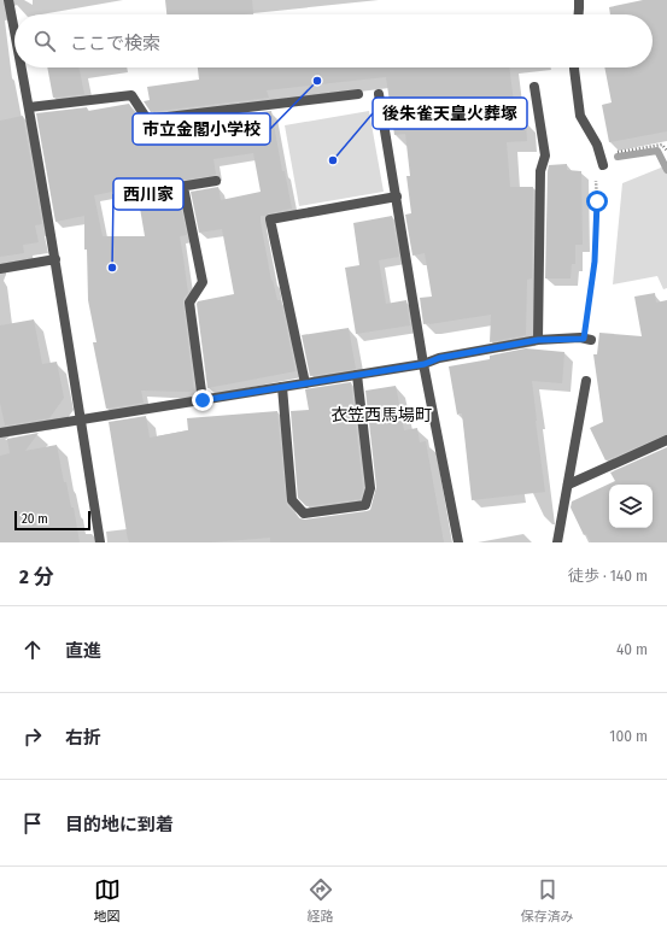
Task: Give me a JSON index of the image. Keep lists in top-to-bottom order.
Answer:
{
  "districts": ["衣笠西馬場町"],
  "places": ["市立金閣小学校", "後朱雀天皇火葬塚", "西川家"],
  "scale_bar": "20 m",
  "page": {
    "search": "ここで検索",
    "scale": "20 m",
    "heading": ["2 分", "徒歩 · 140 m"],
    "list": [
      ["直進", "40 m"],
      ["右折", "100 m"],
      "目的地に到着"
    ],
    "nav": ["地図", "経路", "保存済み"]
  }
}
